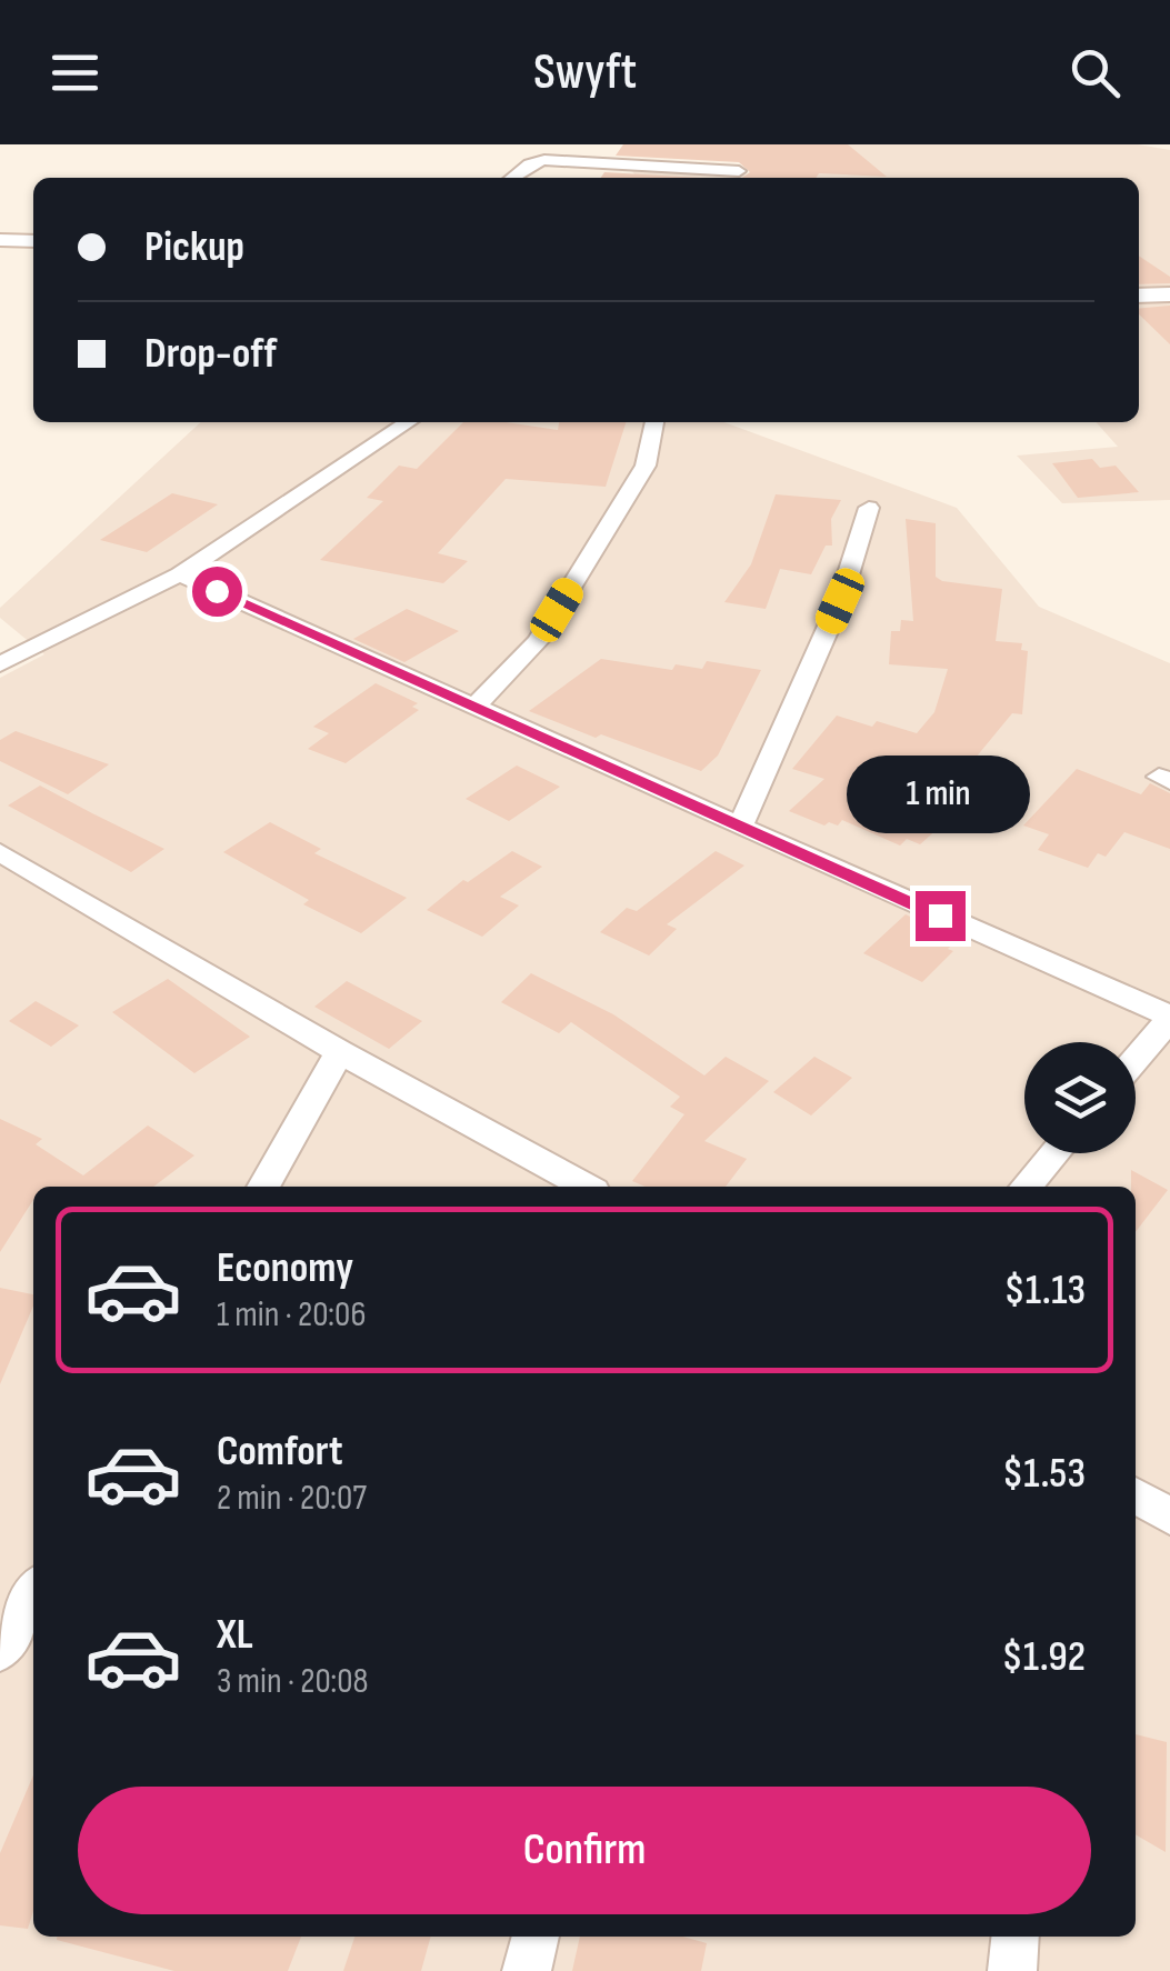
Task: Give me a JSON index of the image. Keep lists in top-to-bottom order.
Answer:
{
  "page": {
    "header": "Swyft",
    "banner": ["Pickup", "Drop-off"],
    "bubble": "1 min",
    "list": [
      {
        "name": "Economy",
        "note": "1 min · 20:06",
        "value": "$1.13"
      },
      {
        "name": "Comfort",
        "note": "2 min · 20:07",
        "value": "$1.53"
      },
      {
        "name": "XL",
        "note": "3 min · 20:08",
        "value": "$1.92"
      }
    ],
    "buttons": "Confirm"
  }
}
